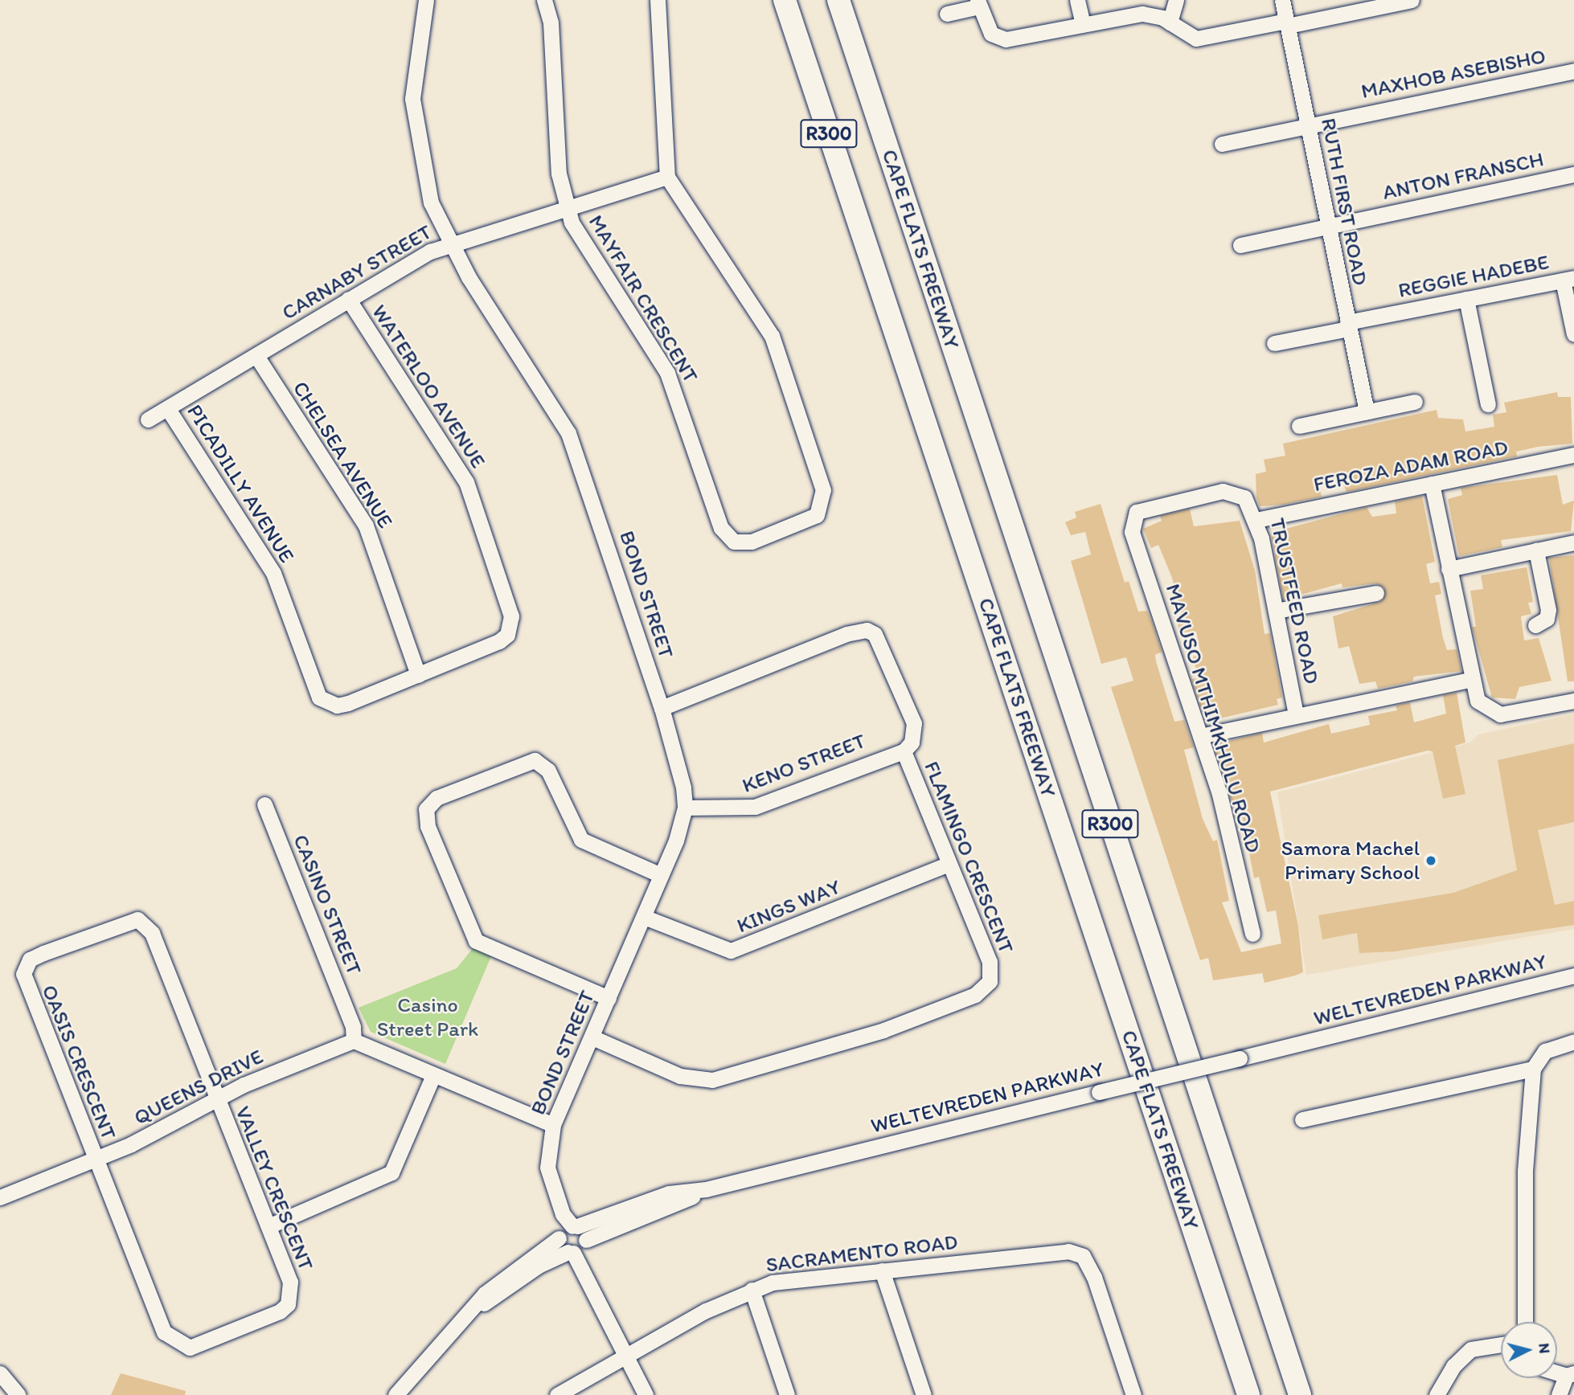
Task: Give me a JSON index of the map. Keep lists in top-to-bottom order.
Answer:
{
  "streets": {
    "highway": ["R300", "CAPE FLATS FREEWAY"],
    "street": [
      "MAXHOB ASEBISHO",
      "ANTON FRANSCH",
      "RUTH FIRST ROAD",
      "CARNABY STREET",
      "REGGIE HADEBE",
      "MAYFAIR CRESCENT",
      "WATERLOO AVENUE",
      "CHELSEA AVENUE",
      "FEROZA ADAM ROAD",
      "PICADILLY AVENUE",
      "BOND STREET",
      "TRUSTFEED ROAD",
      "MAVUSO MTHIMKHULU ROAD",
      "KENO STREET",
      "FLAMINGO CRESCENT",
      "CASINO STREET",
      "KINGS WAY",
      "WELTEVREDEN PARKWAY",
      "OASIS CRESCENT",
      "QUEENS DRIVE",
      "VALLEY CRESCENT",
      "SACRAMENTO ROAD"
    ]
  },
  "crossings": [
    ["MAXHOB ASEBISHO", "RUTH FIRST ROAD"],
    ["ANTON FRANSCH", "RUTH FIRST ROAD"],
    ["RUTH FIRST ROAD", "REGGIE HADEBE"],
    ["CARNABY STREET", "MAYFAIR CRESCENT"],
    ["CARNABY STREET", "WATERLOO AVENUE"],
    ["CARNABY STREET", "CHELSEA AVENUE"],
    ["CARNABY STREET", "PICADILLY AVENUE"],
    ["CARNABY STREET", "BOND STREET"],
    ["WATERLOO AVENUE", "CHELSEA AVENUE"],
    ["WATERLOO AVENUE", "PICADILLY AVENUE"],
    ["CHELSEA AVENUE", "PICADILLY AVENUE"],
    ["FEROZA ADAM ROAD", "TRUSTFEED ROAD"],
    ["BOND STREET", "KENO STREET"],
    ["BOND STREET", "FLAMINGO CRESCENT"],
    ["BOND STREET", "KINGS WAY"],
    ["BOND STREET", "WELTEVREDEN PARKWAY"],
    ["TRUSTFEED ROAD", "MAVUSO MTHIMKHULU ROAD"],
    ["KENO STREET", "FLAMINGO CRESCENT"],
    ["FLAMINGO CRESCENT", "KINGS WAY"],
    ["CASINO STREET", "QUEENS DRIVE"],
    ["OASIS CRESCENT", "QUEENS DRIVE"],
    ["OASIS CRESCENT", "VALLEY CRESCENT"],
    ["QUEENS DRIVE", "VALLEY CRESCENT"]
  ],
  "parks": ["Casino Street Park"],
  "places": ["Samora Machel Primary School"],
  "north": "right"
}
